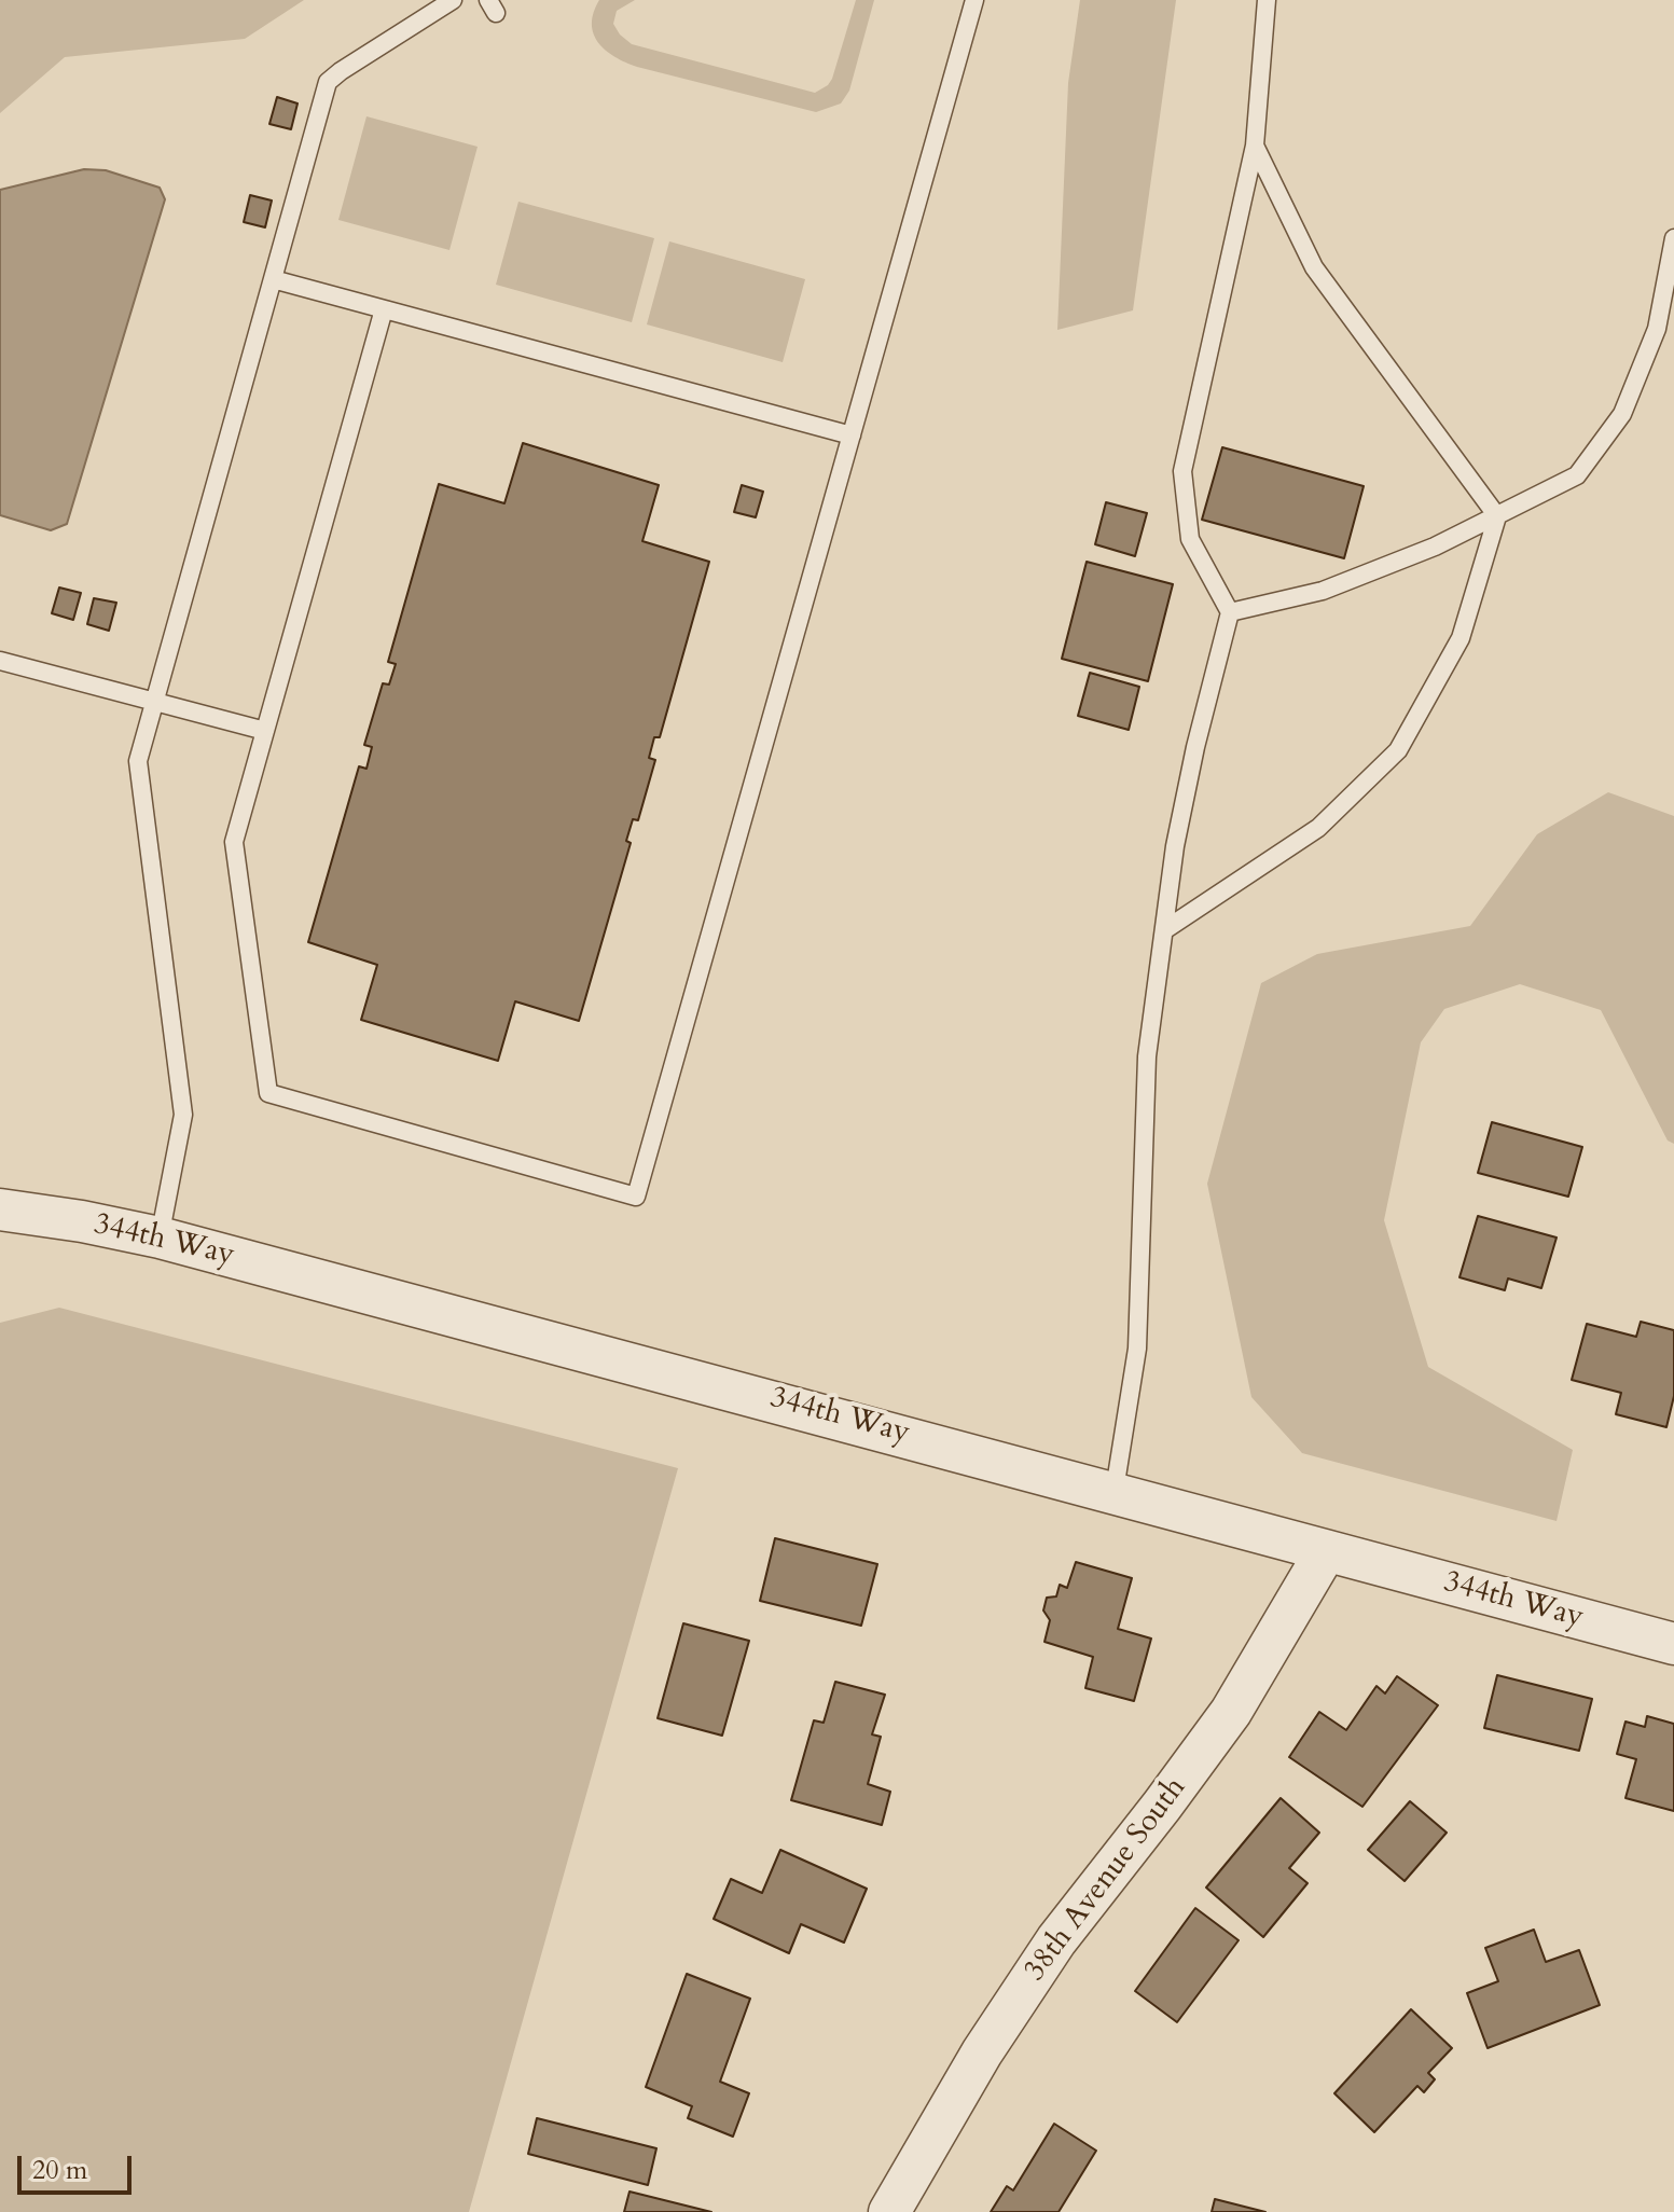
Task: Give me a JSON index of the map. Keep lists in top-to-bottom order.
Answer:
{
  "streets": {
    "street": ["344th Way", "38th Avenue South"]
  },
  "crossings": [
    ["344th Way", "38th Avenue South"]
  ],
  "scale_bar": "20 m"
}
